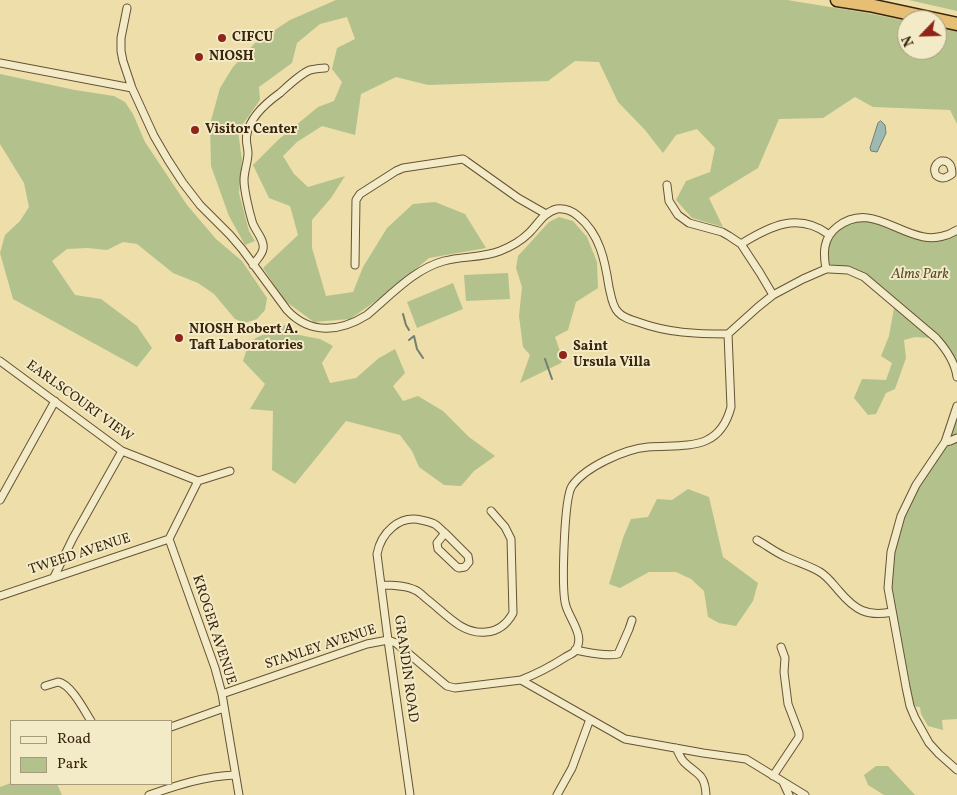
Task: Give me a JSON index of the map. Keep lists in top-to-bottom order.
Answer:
{
  "streets": {
    "street": [
      "EARLSCOURT VIEW",
      "TWEED AVENUE",
      "KROGER AVENUE",
      "STANLEY AVENUE",
      "GRANDIN ROAD"
    ]
  },
  "crossings": [
    ["TWEED AVENUE", "KROGER AVENUE"],
    ["KROGER AVENUE", "STANLEY AVENUE"],
    ["STANLEY AVENUE", "GRANDIN ROAD"]
  ],
  "parks": ["Alms Park"],
  "places": [
    "CIFCU",
    "NIOSH",
    "Visitor Center",
    "NIOSH Robert A. Taft Laboratories",
    "Saint Ursula Villa"
  ],
  "legend": ["Road", "Park"],
  "north": "bottom left"
}
